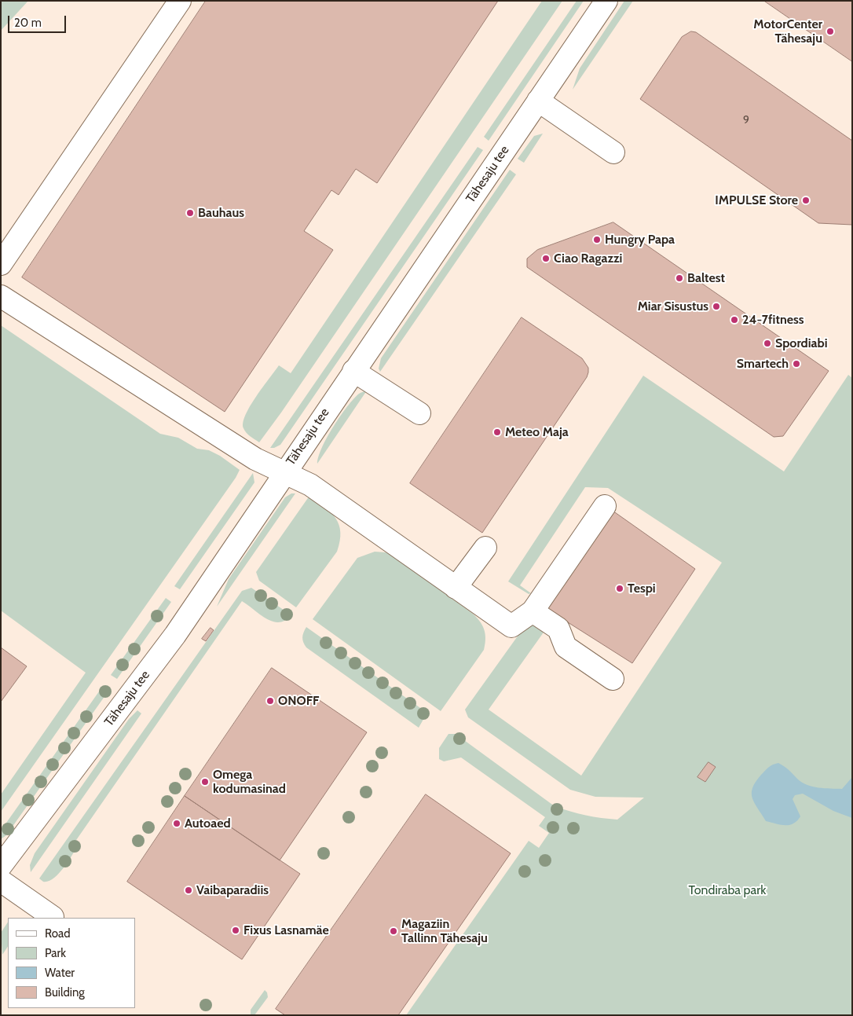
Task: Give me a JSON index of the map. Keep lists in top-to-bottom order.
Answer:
{
  "streets": {
    "street": ["Tähesaju tee"]
  },
  "parks": ["Tondiraba park"],
  "places": [
    "MotorCenter Tähesaju",
    "IMPULSE Store",
    "Bauhaus",
    "Hungry Papa",
    "Ciao Ragazzi",
    "Baltest",
    "Miar Sisustus",
    "24-7fitness",
    "Spordiabi",
    "Smartech",
    "Meteo Maja",
    "Tespi",
    "ONOFF",
    "Omega kodumasinad",
    "Autoaed",
    "Vaibaparadiis",
    "Fixus Lasnamäe",
    "Magaziin Tallinn Tähesaju"
  ],
  "house_numbers": ["9"],
  "legend": [
    "Road",
    "Park",
    "Water",
    "Building"
  ],
  "scale_bar": "20 m"
}
